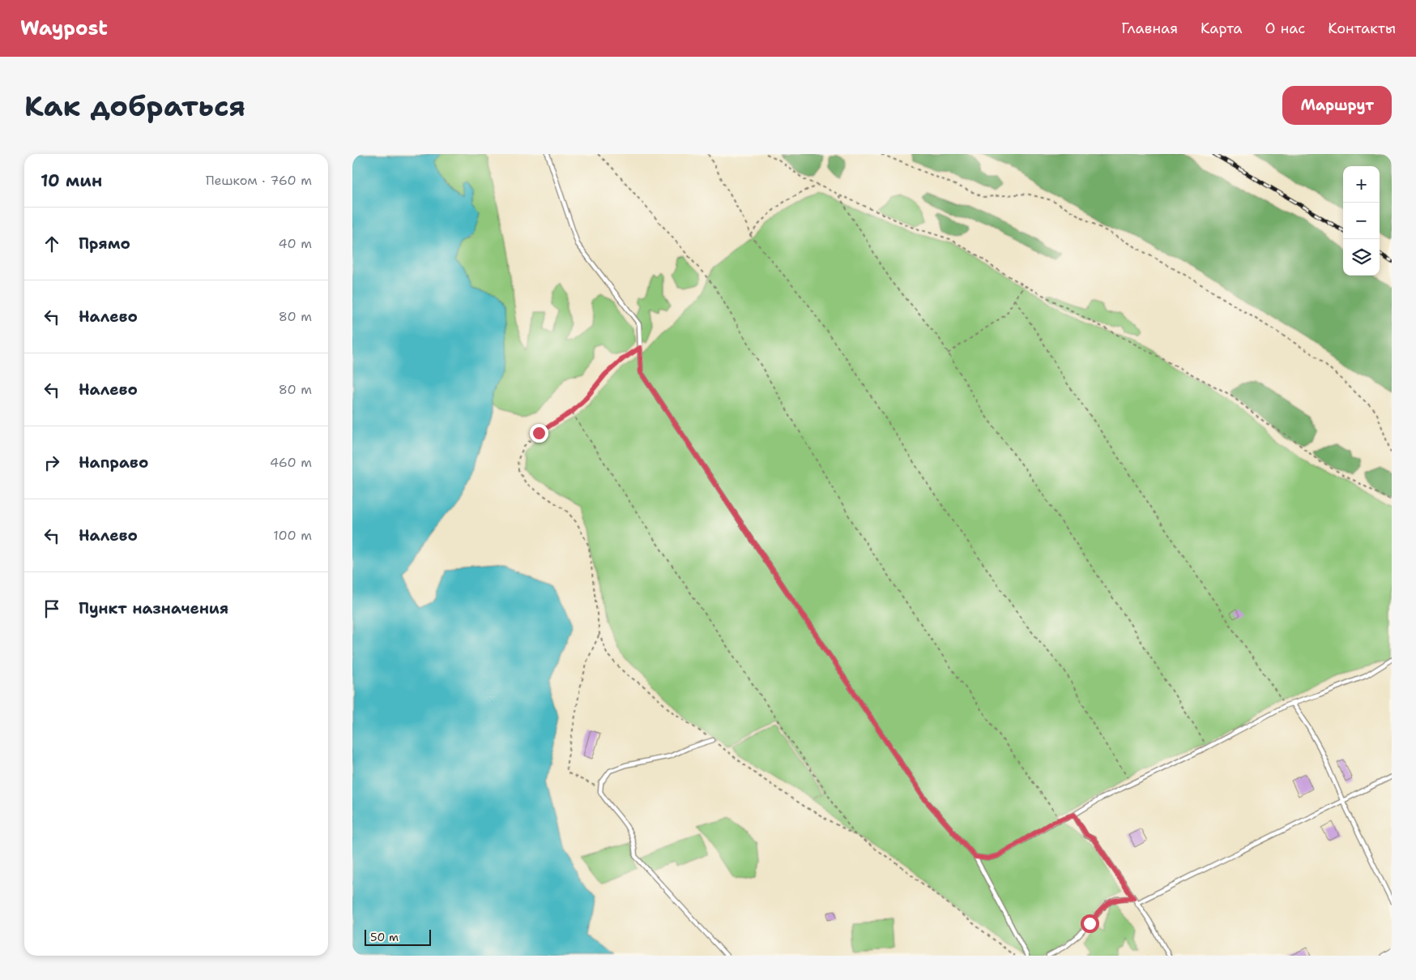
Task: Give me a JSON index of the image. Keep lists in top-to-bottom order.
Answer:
{
  "scale_bar": "50 m",
  "page": {
    "header": "Waypost",
    "nav": [
      "Главная",
      "Карта",
      "О нас",
      "Контакты"
    ],
    "buttons": "Маршрут",
    "title": "Как добраться",
    "heading": ["10 мин", "Пешком · 760 m"],
    "map_buttons": ["+", "−"],
    "list": [
      ["Прямо", "40 m"],
      ["Налево", "80 m"],
      ["Налево", "80 m"],
      ["Направо", "460 m"],
      ["Налево", "100 m"],
      "Пункт назначения"
    ],
    "scale": "50 m"
  }
}
